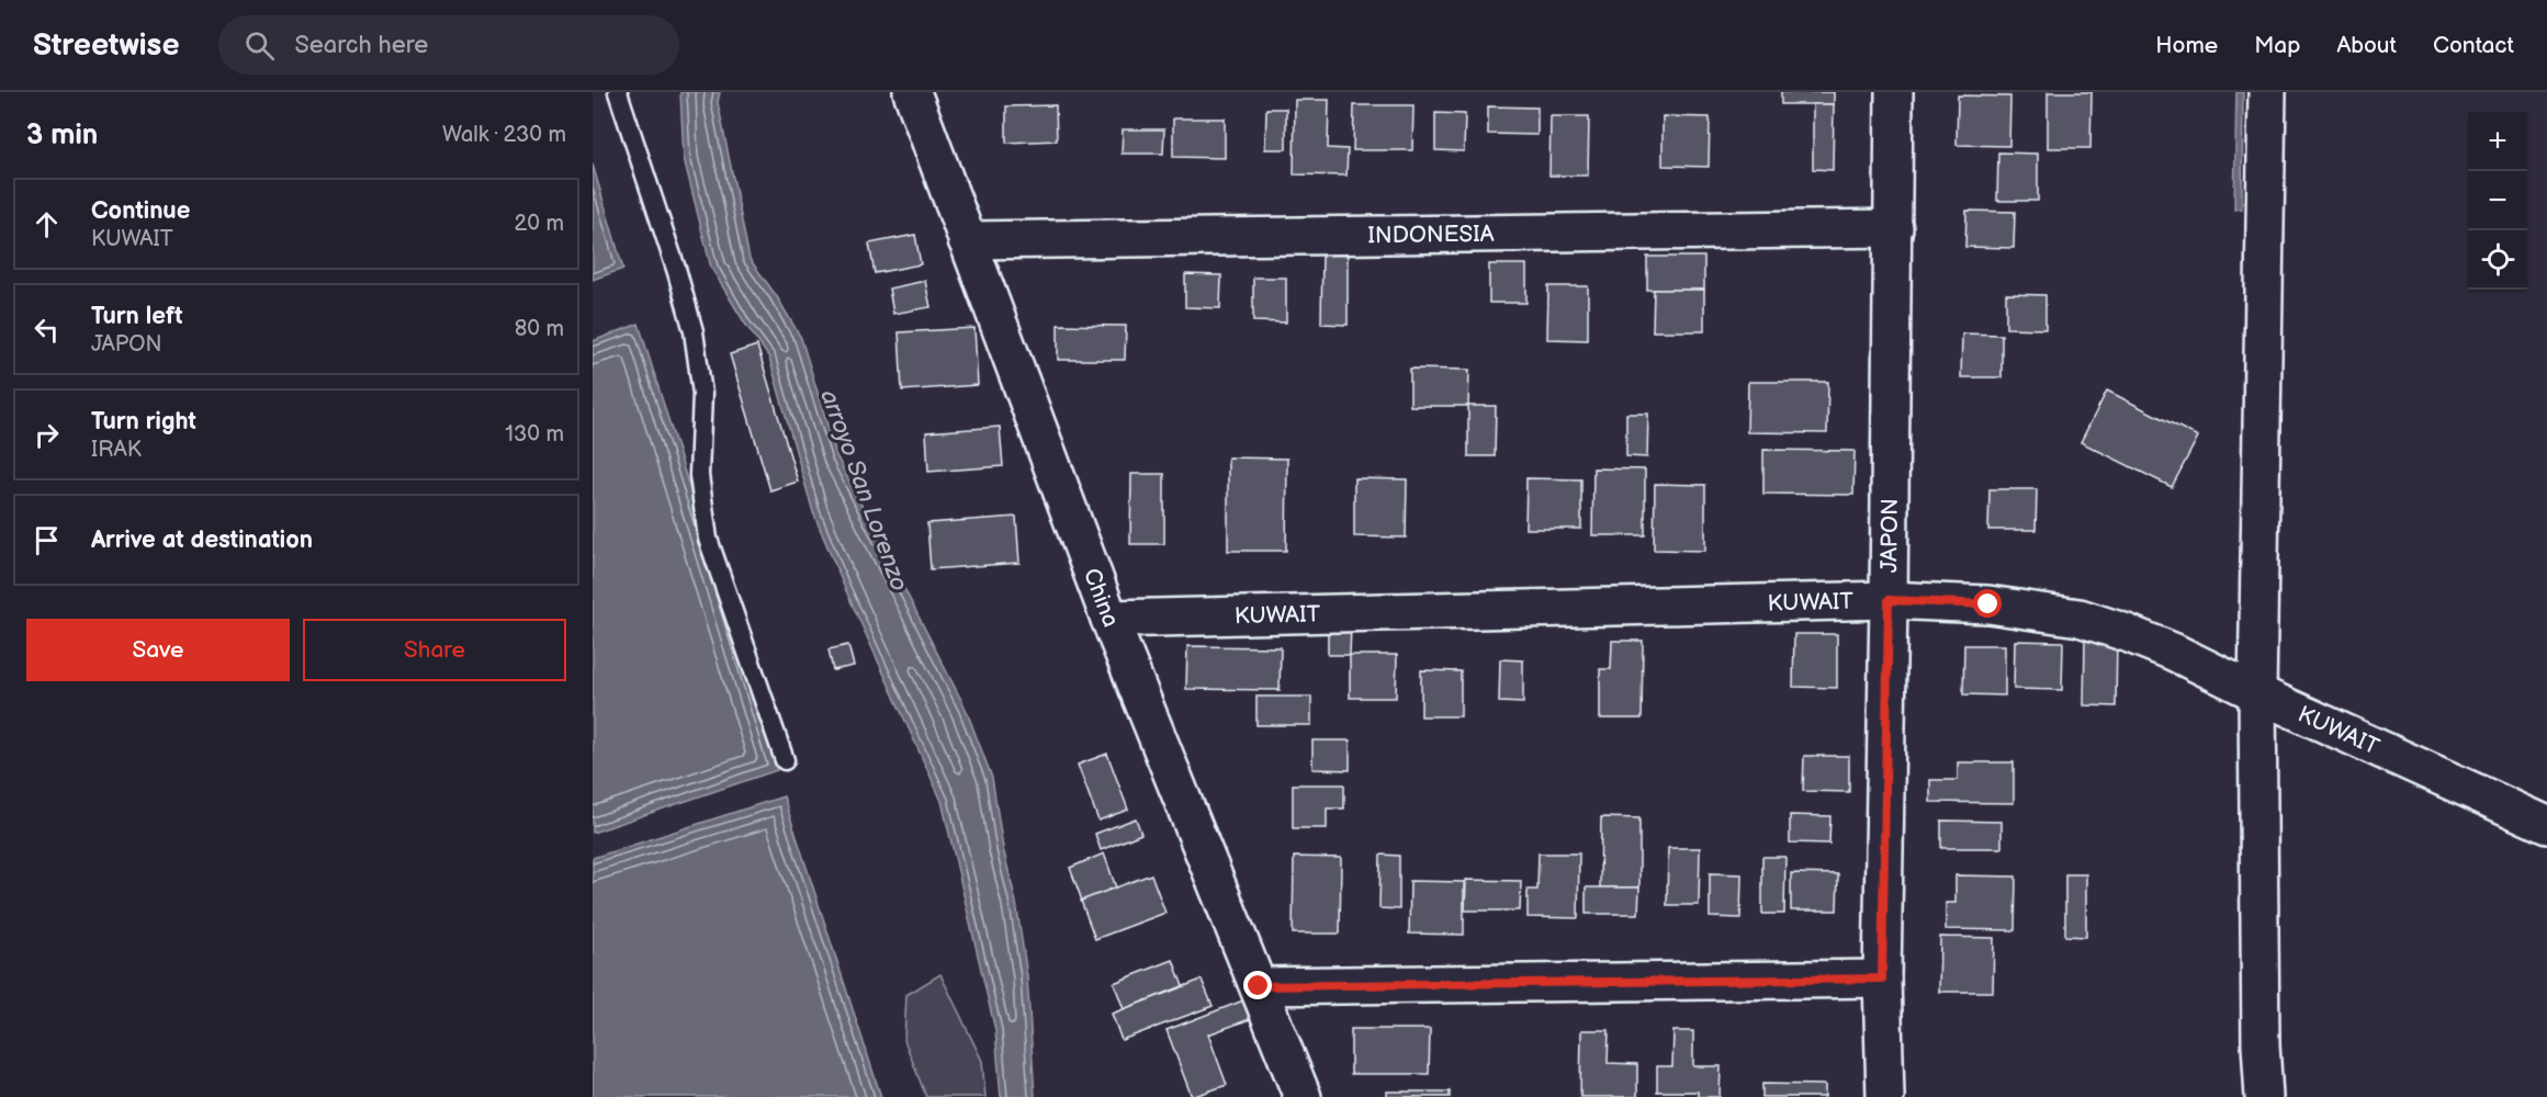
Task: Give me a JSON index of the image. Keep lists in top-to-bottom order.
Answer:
{
  "streets": {
    "street": [
      "INDONESIA",
      "JAPON",
      "China",
      "KUWAIT"
    ]
  },
  "crossings": [
    ["INDONESIA", "JAPON"],
    ["INDONESIA", "China"],
    ["JAPON", "KUWAIT"],
    ["China", "KUWAIT"]
  ],
  "water": ["arroyo San Lorenzo"],
  "page": {
    "header": "Streetwise",
    "search": "Search here",
    "nav": [
      "Home",
      "Map",
      "About",
      "Contact"
    ],
    "heading": ["3 min", "Walk · 230 m"],
    "map_buttons": ["+", "−"],
    "list": [
      ["Continue", "KUWAIT", "20 m"],
      ["Turn left", "JAPON", "80 m"],
      ["Turn right", "IRAK", "130 m"],
      "Arrive at destination"
    ],
    "buttons": ["Save", "Share"]
  }
}
